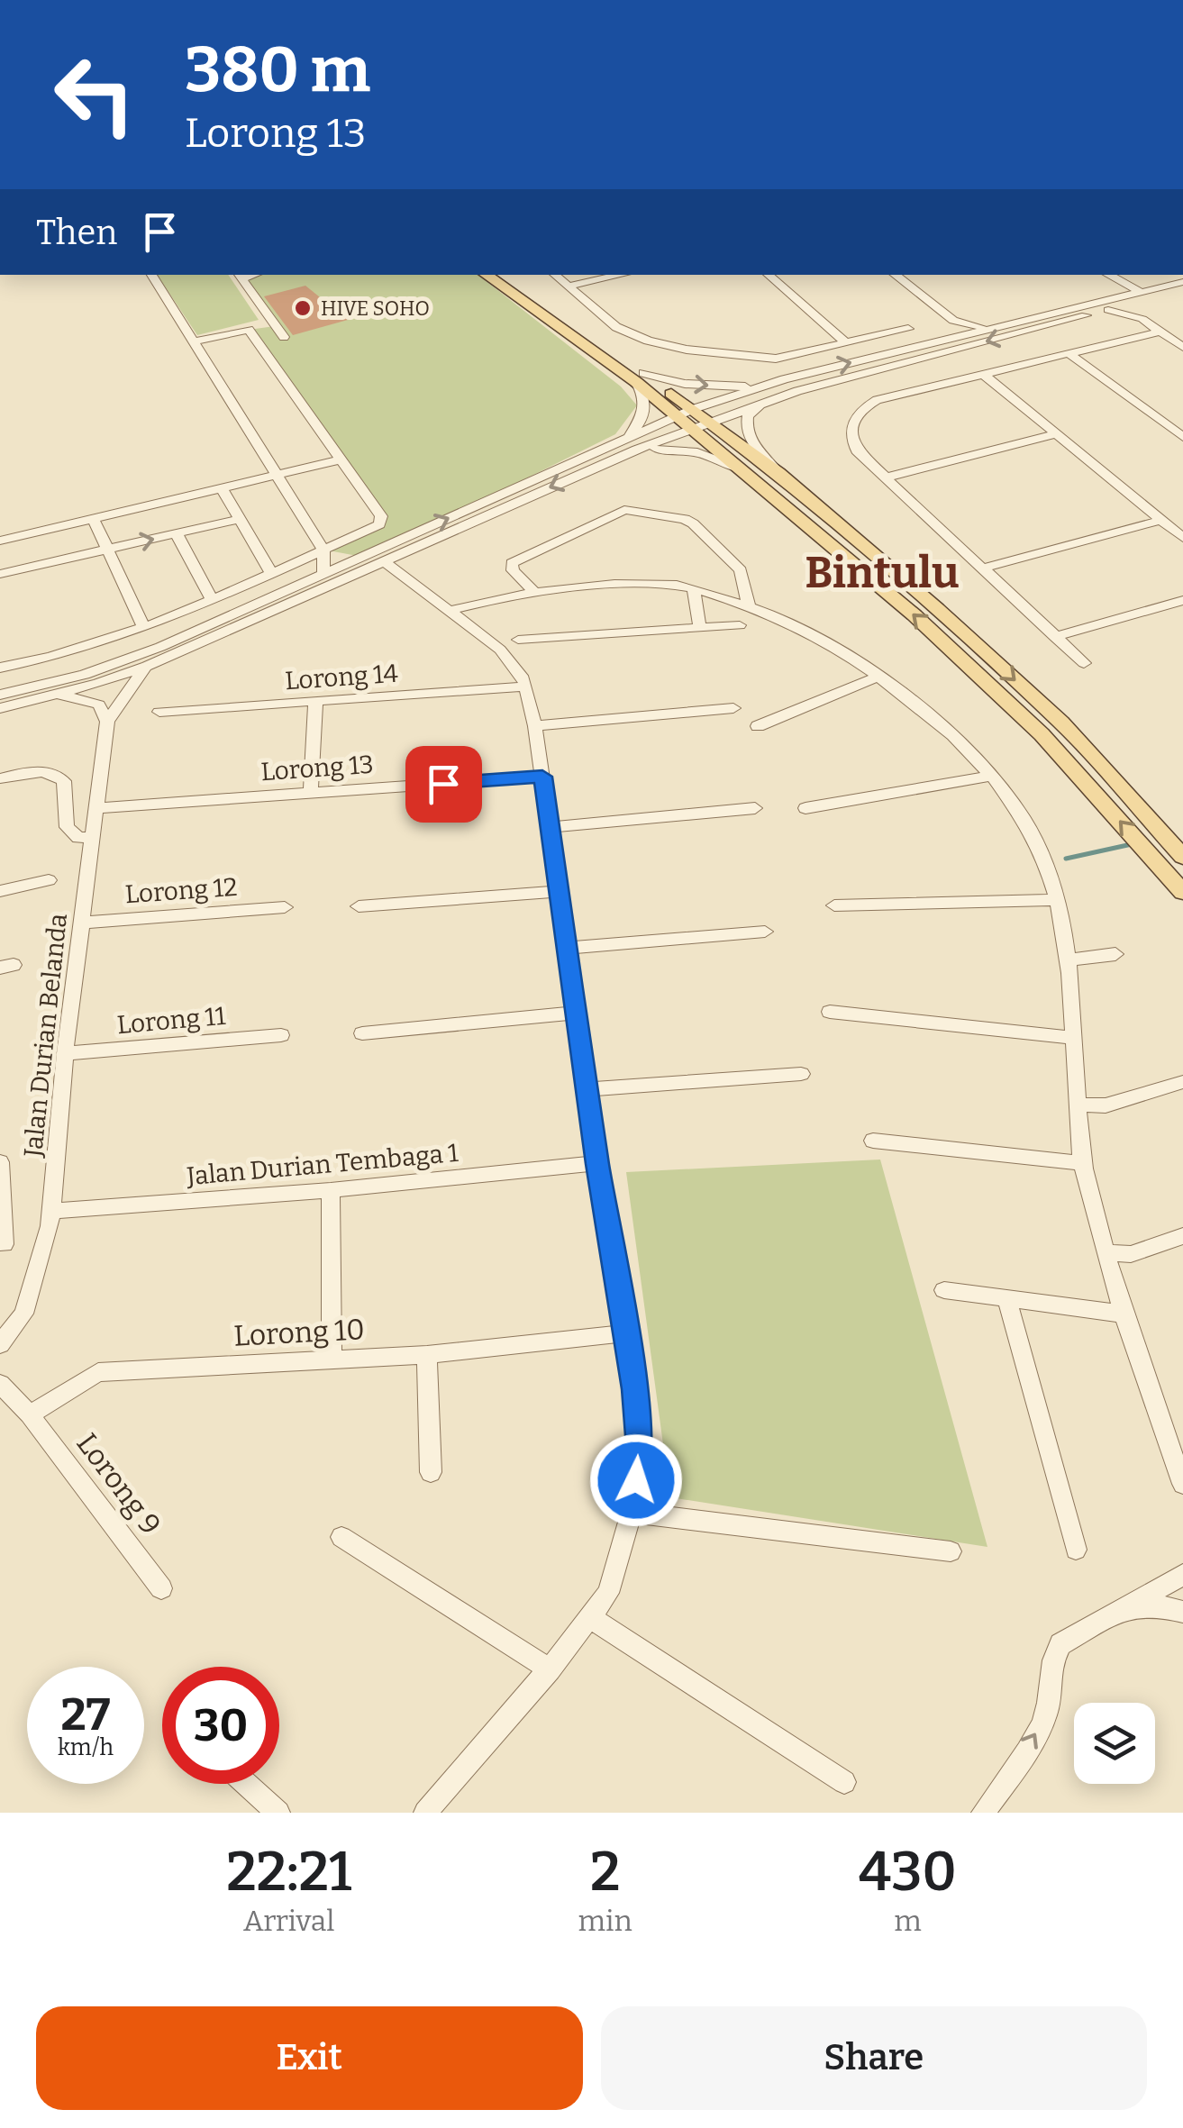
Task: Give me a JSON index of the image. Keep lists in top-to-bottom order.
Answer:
{
  "streets": {
    "street": [
      "Lorong 14",
      "Lorong 13",
      "Lorong 12",
      "Lorong 11",
      "Jalan Durian Belanda",
      "Jalan Durian Tembaga 1",
      "Lorong 10",
      "Lorong 9"
    ]
  },
  "crossings": [
    ["Lorong 13", "Jalan Durian Belanda"],
    ["Lorong 12", "Jalan Durian Belanda"],
    ["Lorong 11", "Jalan Durian Belanda"],
    ["Jalan Durian Belanda", "Jalan Durian Tembaga 1"],
    ["Lorong 10", "Lorong 9"]
  ],
  "districts": ["Bintulu"],
  "places": ["HIVE SOHO"],
  "page": {
    "turn": ["380 m", "Lorong 13"],
    "then": "Then",
    "speed": "27 km/h",
    "limit": "30",
    "eta": [
      "22:21",
      "Arrival",
      "2",
      "min",
      "430",
      "m"
    ],
    "buttons": ["Exit", "Share"]
  }
}
